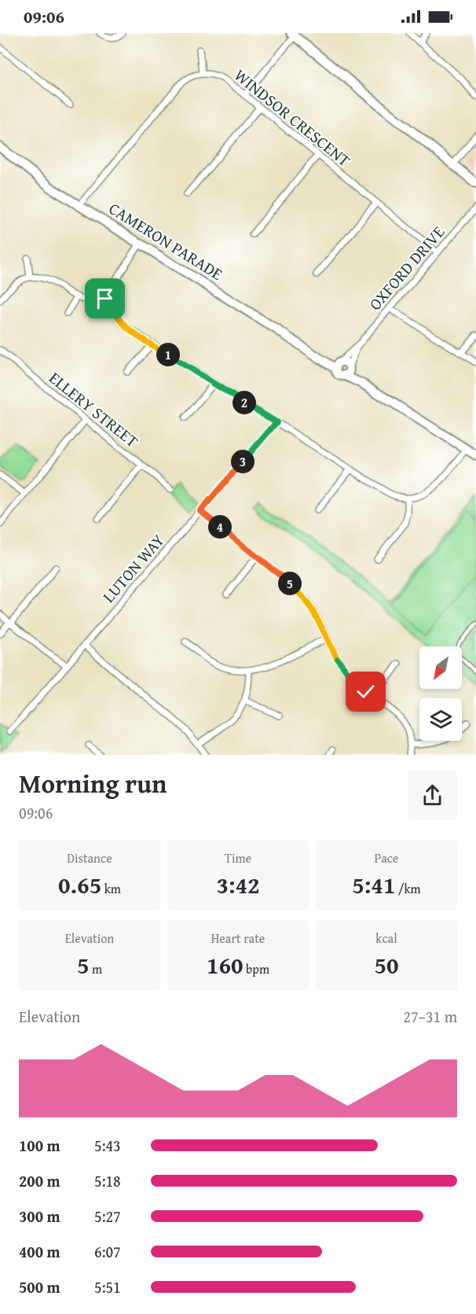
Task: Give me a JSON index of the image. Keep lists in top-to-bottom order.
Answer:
{
  "streets": {
    "street": [
      "WINDSOR CRESCENT",
      "CAMERON PARADE",
      "OXFORD DRIVE",
      "ELLERY STREET",
      "LUTON WAY"
    ]
  },
  "crossings": [
    ["WINDSOR CRESCENT", "OXFORD DRIVE"],
    ["CAMERON PARADE", "OXFORD DRIVE"]
  ],
  "north": "bottom left",
  "page": {
    "status": "09:06",
    "pins": [
      "1",
      "2",
      "3",
      "4",
      "5"
    ],
    "heading": ["Morning run", "09:06"],
    "stats": [
      ["Distance", "0.65 km"],
      ["Time", "3:42"],
      ["Pace", "5:41 /km"],
      ["Elevation", "5 m"],
      ["Heart rate", "160 bpm"],
      ["kcal", "50"]
    ],
    "chart": ["Elevation", "27–31 m"],
    "list": [
      {
        "name": "100 m",
        "note": "5:43"
      },
      {
        "name": "200 m",
        "note": "5:18"
      },
      {
        "name": "300 m",
        "note": "5:27"
      },
      {
        "name": "400 m",
        "note": "6:07"
      },
      {
        "name": "500 m",
        "note": "5:51"
      }
    ]
  }
}
